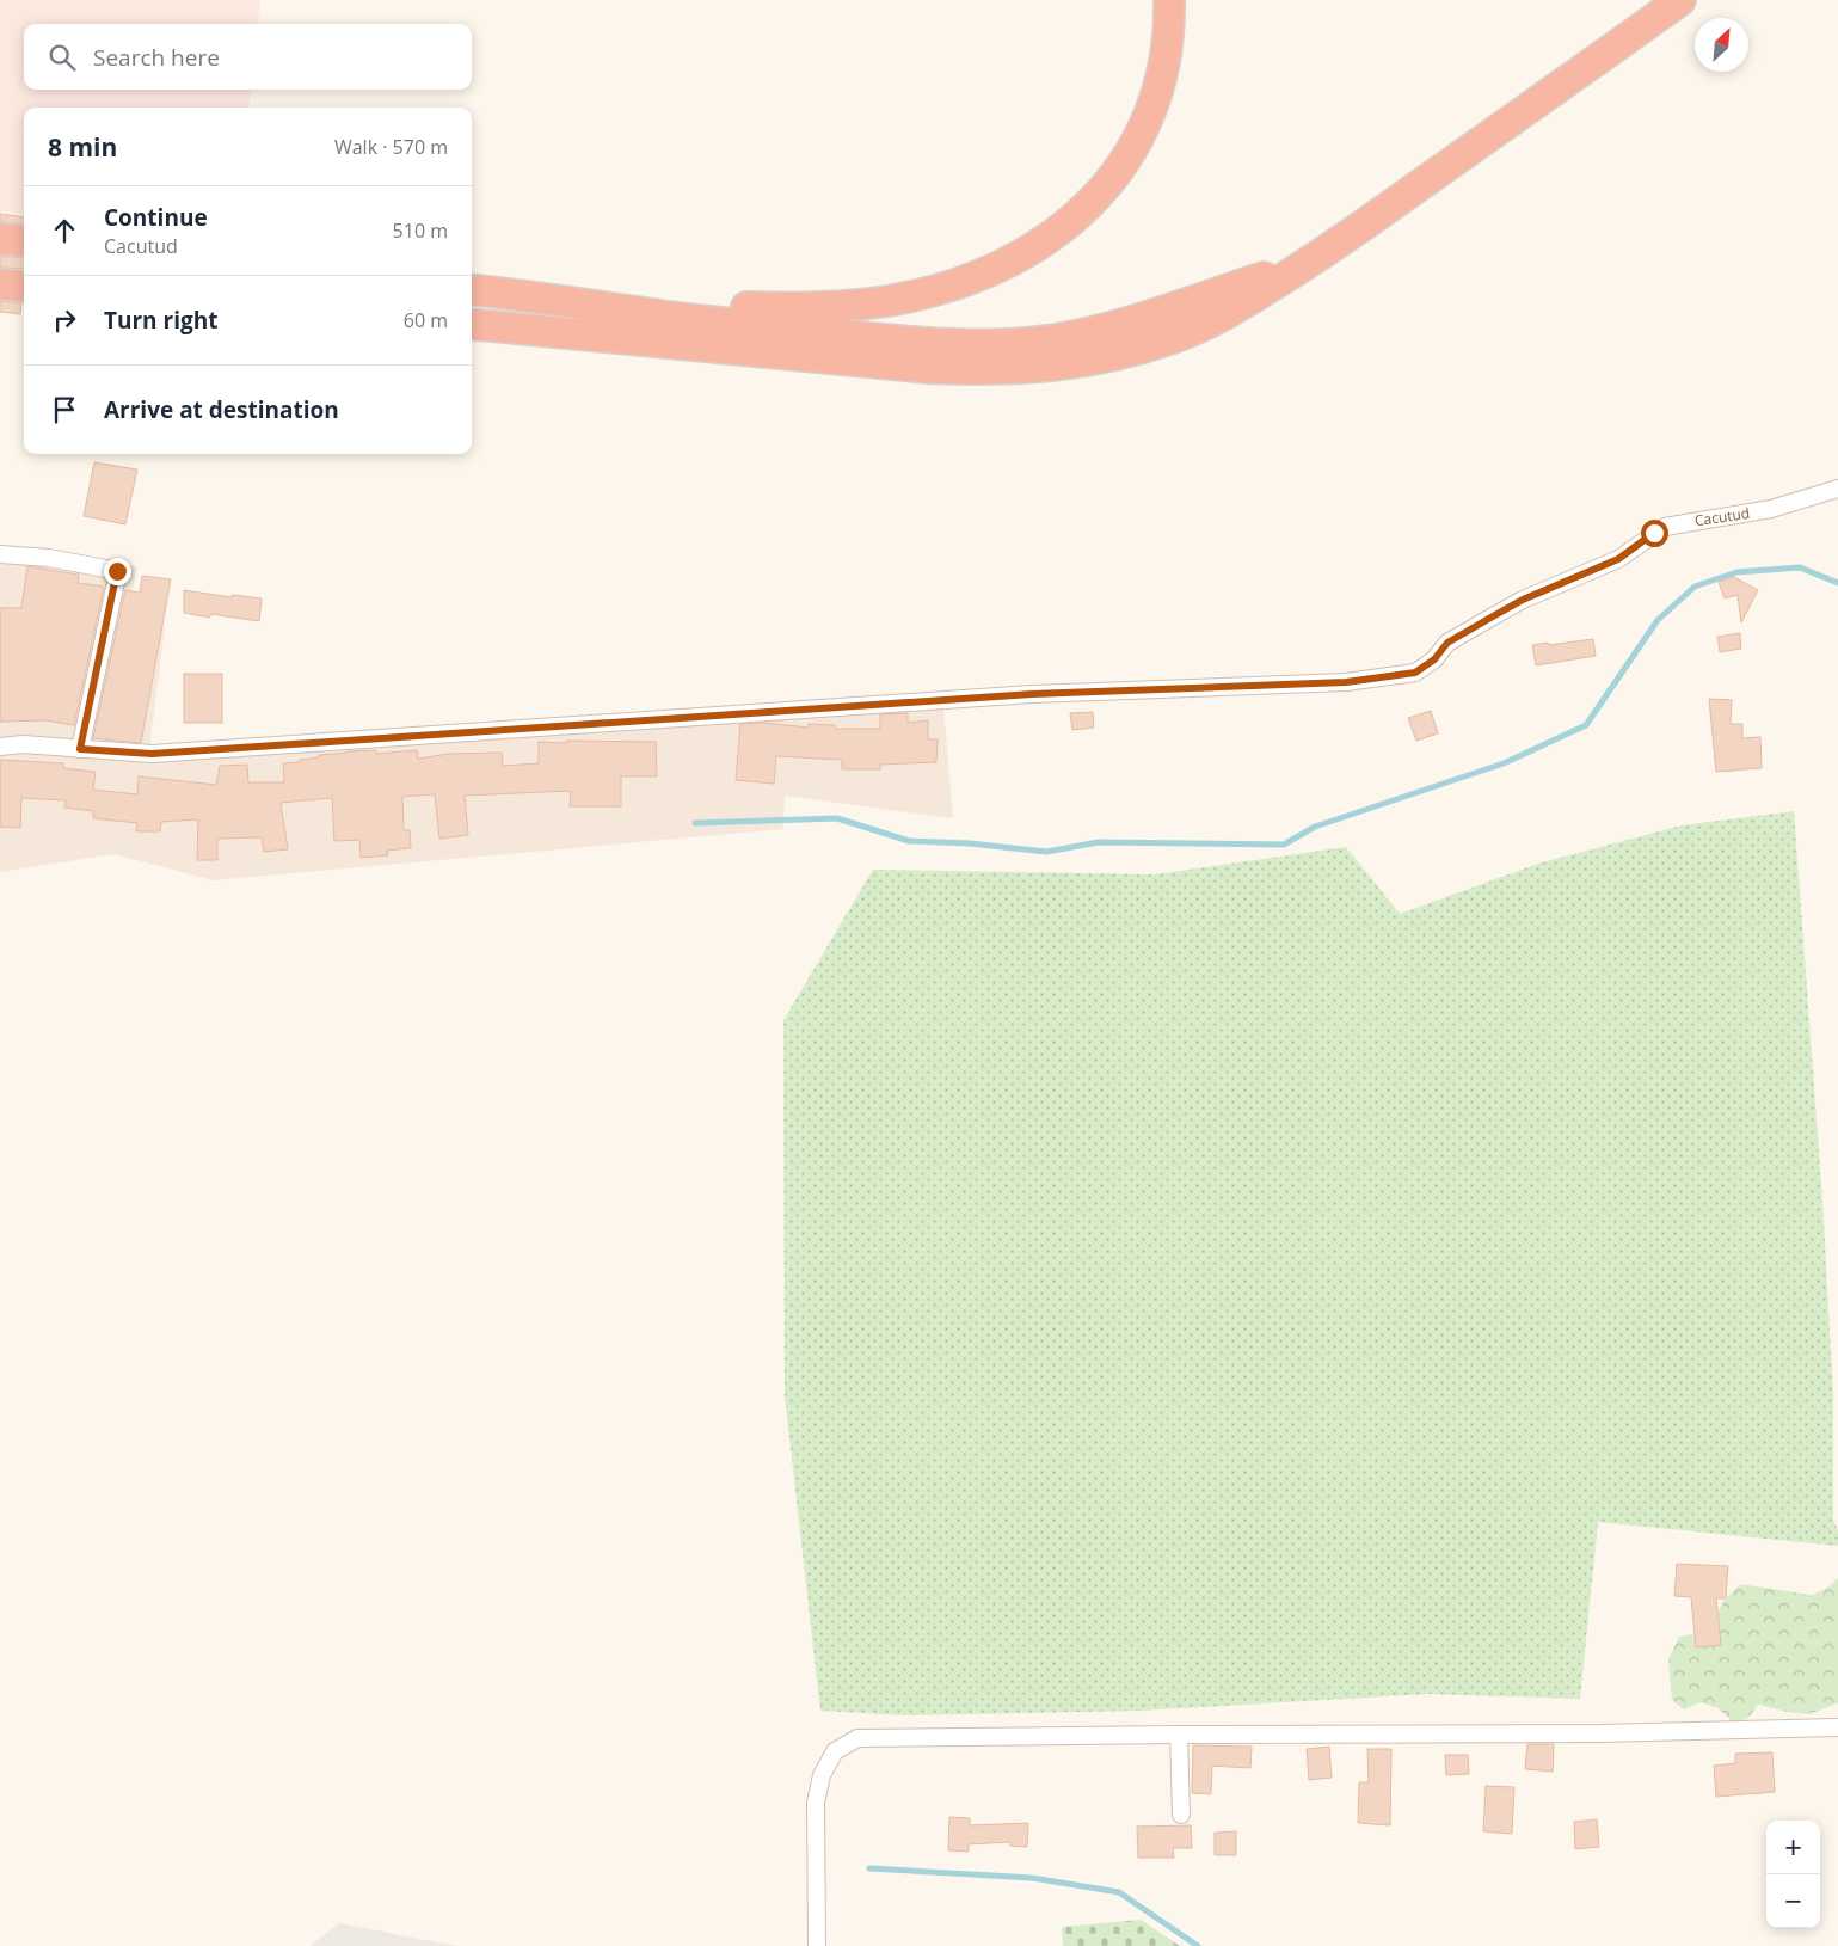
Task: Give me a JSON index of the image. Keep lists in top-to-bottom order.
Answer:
{
  "streets": {
    "street": ["Cacutud"]
  },
  "north": "top right",
  "page": {
    "search": "Search here",
    "heading": ["8 min", "Walk · 570 m"],
    "list": [
      ["Continue", "Cacutud", "510 m"],
      ["Turn right", "60 m"],
      "Arrive at destination"
    ],
    "map_buttons": ["+", "−"]
  }
}
